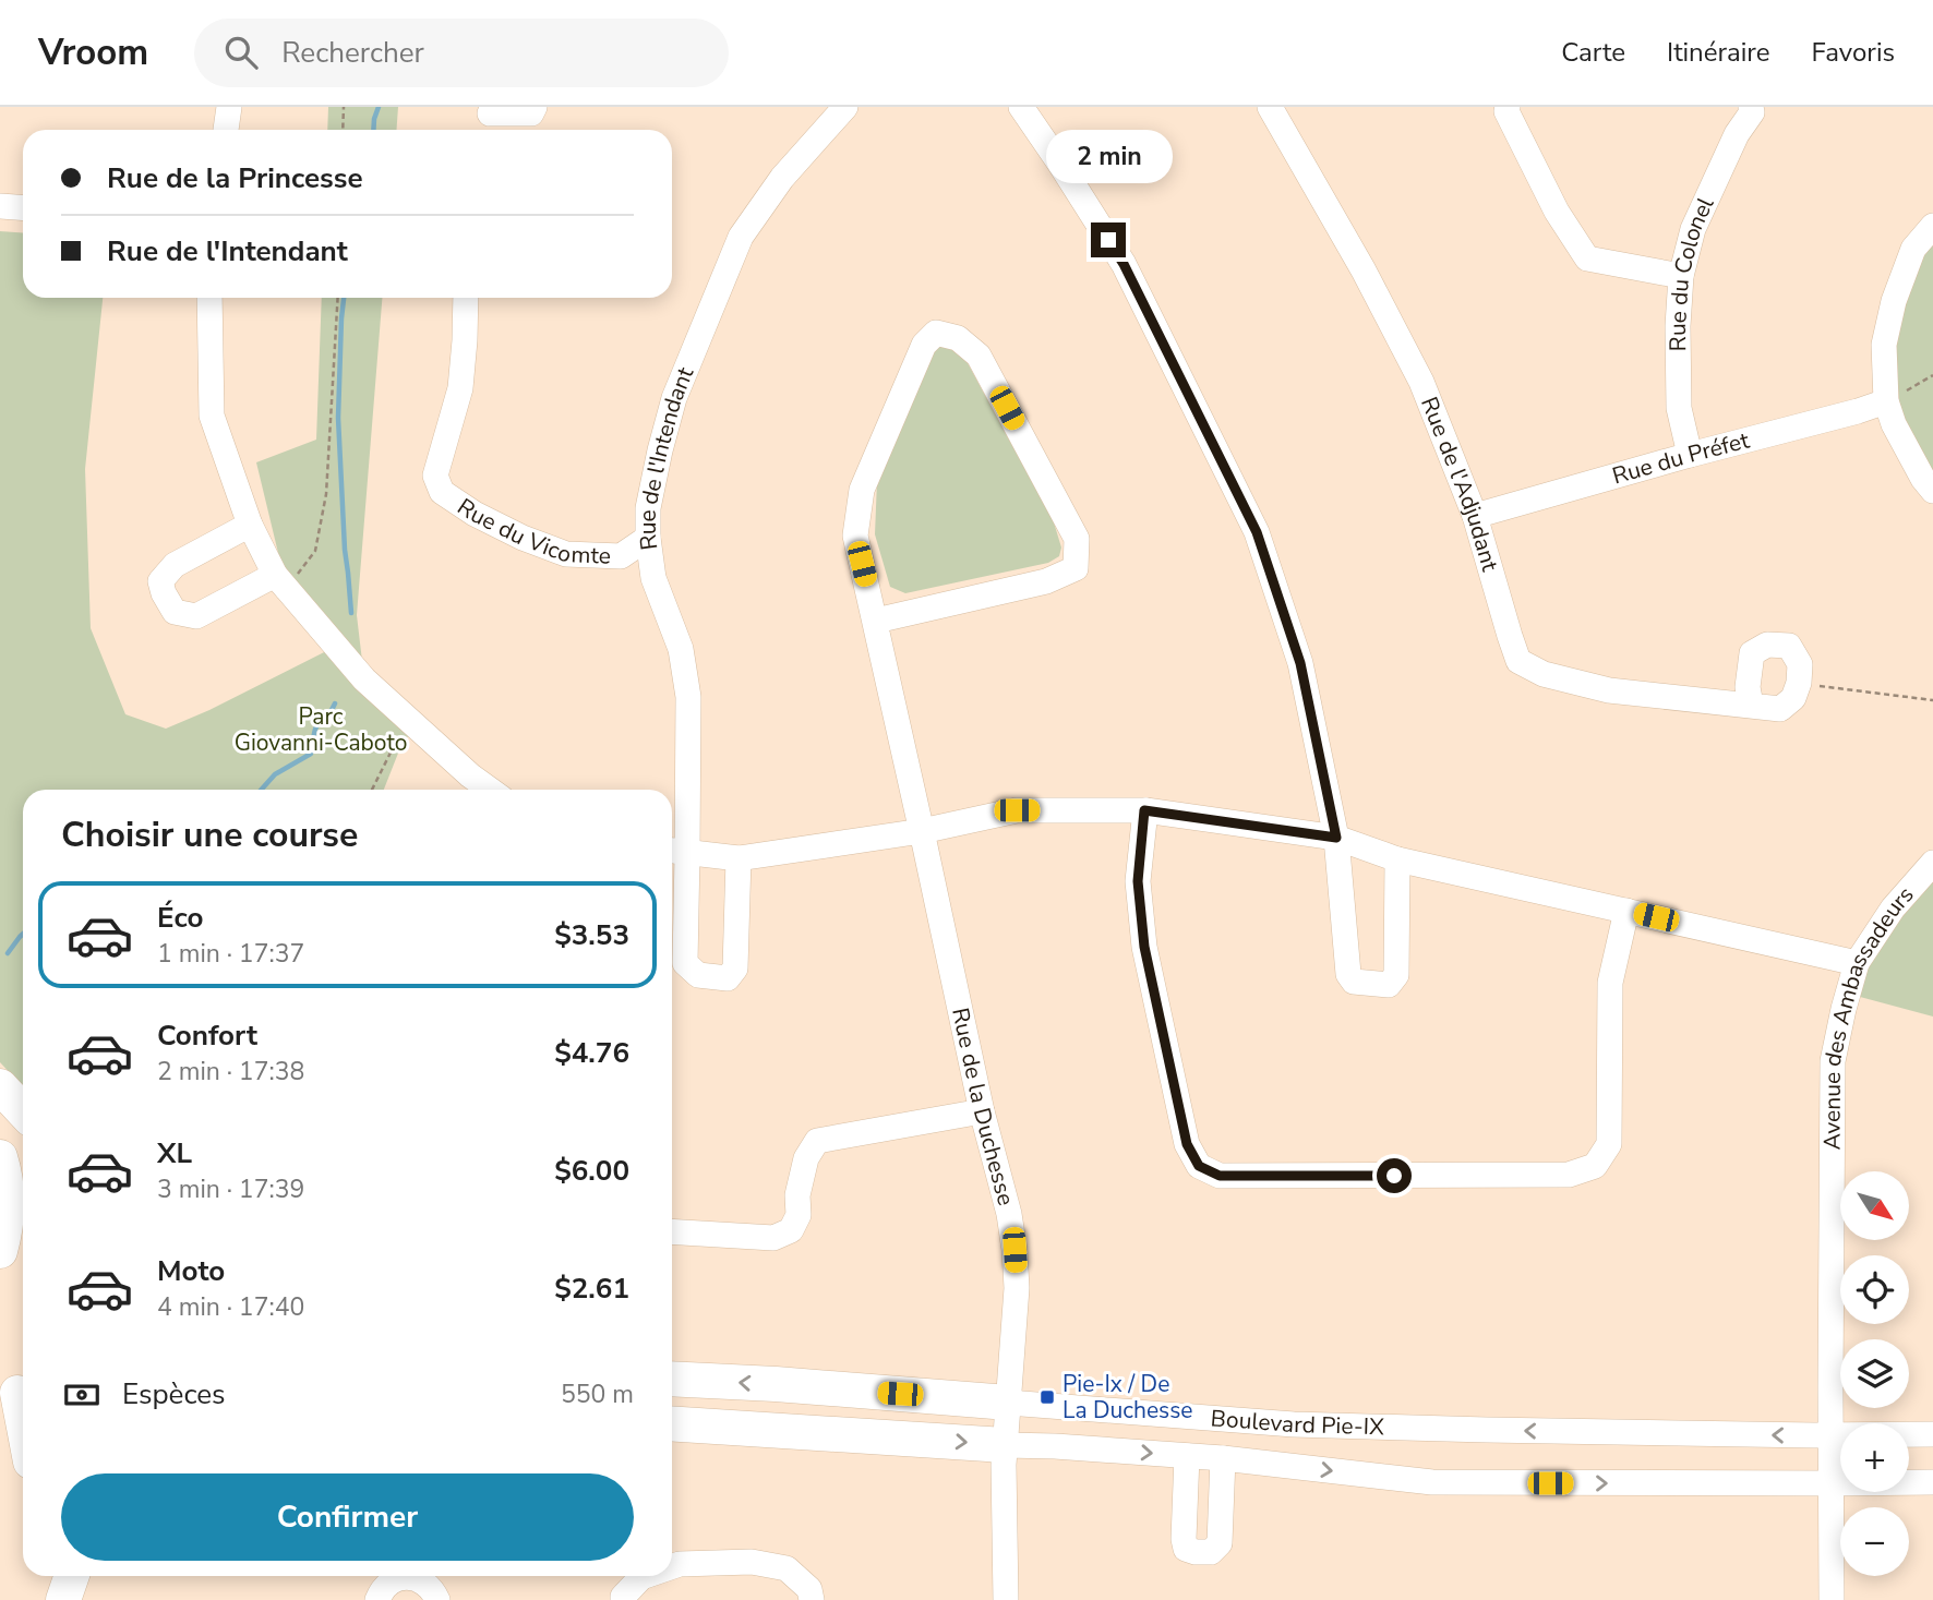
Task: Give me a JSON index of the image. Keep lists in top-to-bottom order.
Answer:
{
  "streets": {
    "highway": ["Boulevard Pie-IX"],
    "street": [
      "Rue du Colonel",
      "Rue du Préfet",
      "Rue de l'Intendant",
      "Rue de l'Adjudant",
      "Rue du Vicomte",
      "Avenue des Ambassadeurs",
      "Rue de la Duchesse"
    ]
  },
  "crossings": [
    ["Rue du Colonel", "Rue du Préfet"],
    ["Rue du Préfet", "Rue de l'Adjudant"],
    ["Rue de l'Intendant", "Rue du Vicomte"],
    ["Avenue des Ambassadeurs", "Boulevard Pie-IX"],
    ["Rue de la Duchesse", "Boulevard Pie-IX"]
  ],
  "parks": ["Parc Giovanni-Caboto"],
  "places": {
    "transit": ["Pie-Ix / De La Duchesse"]
  },
  "north": "bottom right",
  "page": {
    "header": "Vroom",
    "search": "Rechercher",
    "nav": ["Carte", "Itinéraire", "Favoris"],
    "bubble": "2 min",
    "banner": ["Rue de la Princesse", "Rue de l'Intendant"],
    "heading": "Choisir une course",
    "list": [
      {
        "name": "Éco",
        "note": "1 min · 17:37",
        "value": "$3.53"
      },
      {
        "name": "Confort",
        "note": "2 min · 17:38",
        "value": "$4.76"
      },
      {
        "name": "XL",
        "note": "3 min · 17:39",
        "value": "$6.00"
      },
      {
        "name": "Moto",
        "note": "4 min · 17:40",
        "value": "$2.61"
      }
    ],
    "map_buttons": ["+", "−"],
    "pay": ["Espèces", "550 m"],
    "buttons": "Confirmer"
  }
}
